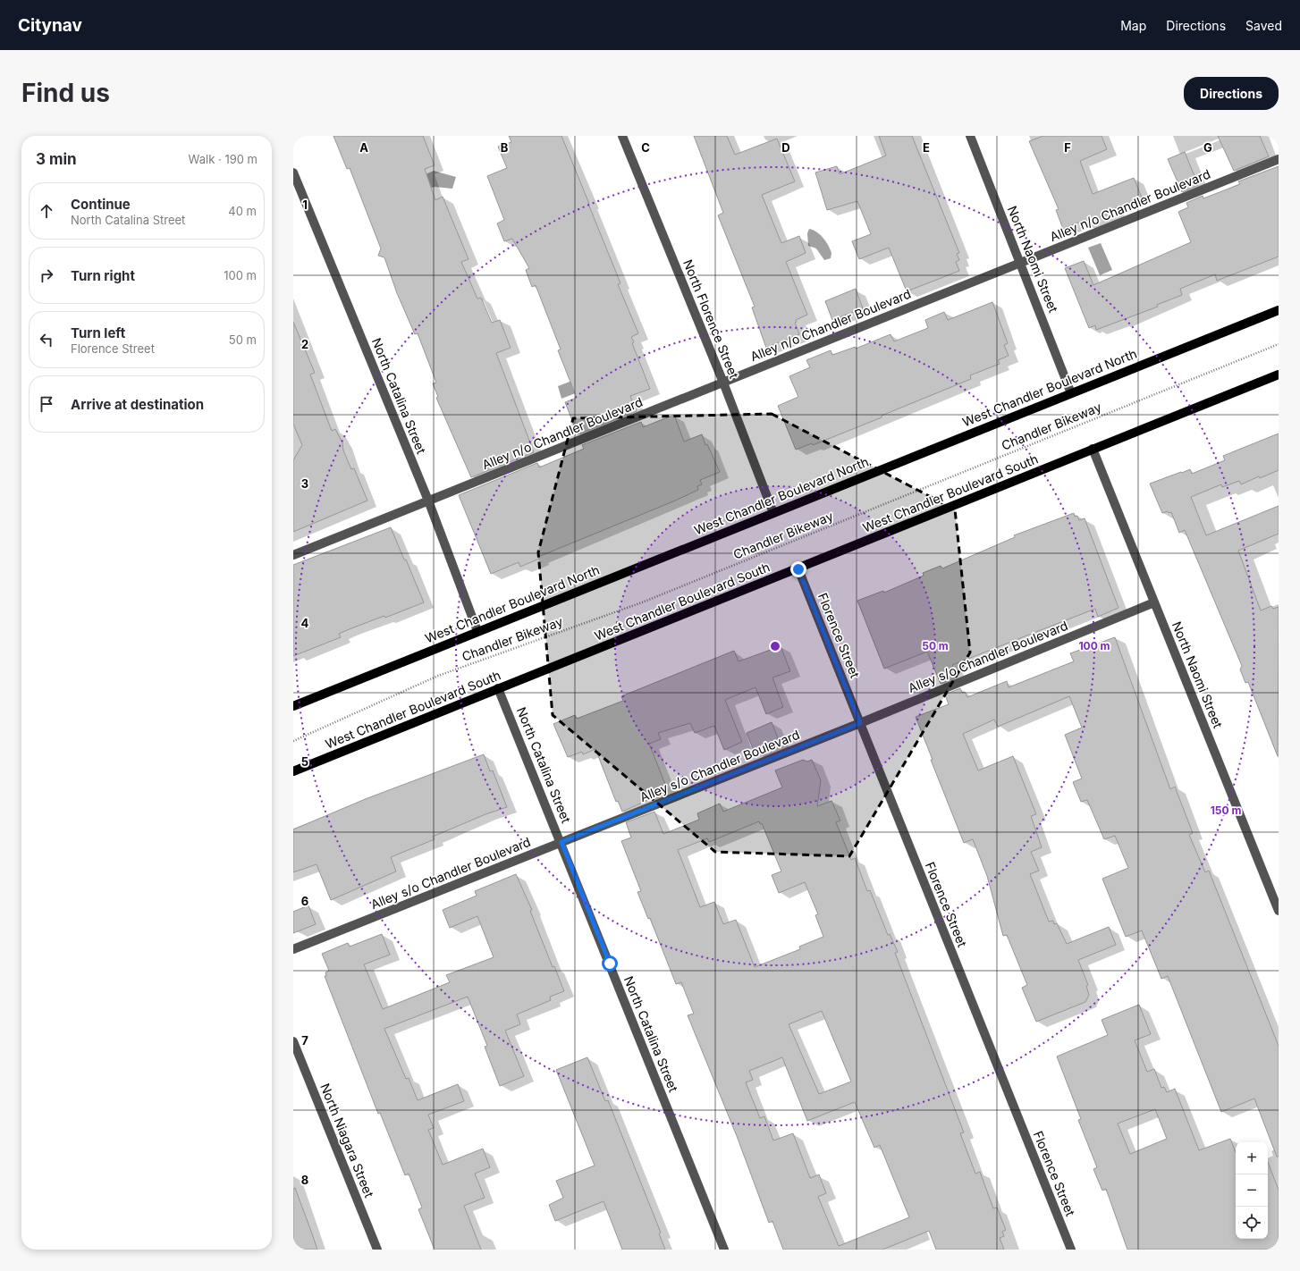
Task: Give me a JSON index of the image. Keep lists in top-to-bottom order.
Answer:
{
  "streets": {
    "main road": ["West Chandler Boulevard North", "West Chandler Boulevard South"],
    "street": [
      "Alley n/o Chandler Boulevard",
      "North Naomi Street",
      "North Florence Street",
      "North Catalina Street",
      "Florence Street",
      "Alley s/o Chandler Boulevard",
      "North Niagara Street"
    ],
    "path": ["Chandler Bikeway"]
  },
  "crossings": [
    ["Alley n/o Chandler Boulevard", "North Naomi Street"],
    ["Alley n/o Chandler Boulevard", "North Florence Street"],
    ["Alley n/o Chandler Boulevard", "North Catalina Street"],
    ["North Naomi Street", "West Chandler Boulevard North"],
    ["North Naomi Street", "West Chandler Boulevard South"],
    ["North Naomi Street", "Alley s/o Chandler Boulevard"],
    ["North Florence Street", "West Chandler Boulevard North"],
    ["West Chandler Boulevard North", "North Catalina Street"],
    ["North Catalina Street", "West Chandler Boulevard South"],
    ["North Catalina Street", "Alley s/o Chandler Boulevard"],
    ["West Chandler Boulevard South", "Florence Street"],
    ["Florence Street", "Alley s/o Chandler Boulevard"]
  ],
  "page": {
    "header": "Citynav",
    "nav": ["Map", "Directions", "Saved"],
    "buttons": "Directions",
    "title": "Find us",
    "heading": ["3 min", "Walk · 190 m"],
    "list": [
      ["Continue", "North Catalina Street", "40 m"],
      ["Turn right", "100 m"],
      ["Turn left", "Florence Street", "50 m"],
      "Arrive at destination"
    ],
    "map_buttons": ["+", "−"]
  },
  "grid": {
    "columns": [
      "A",
      "B",
      "C",
      "D",
      "E",
      "F",
      "G"
    ],
    "rows": [
      "1",
      "2",
      "3",
      "4",
      "5",
      "6",
      "7",
      "8"
    ]
  },
  "rings": ["50 m", "100 m", "150 m"]
}
